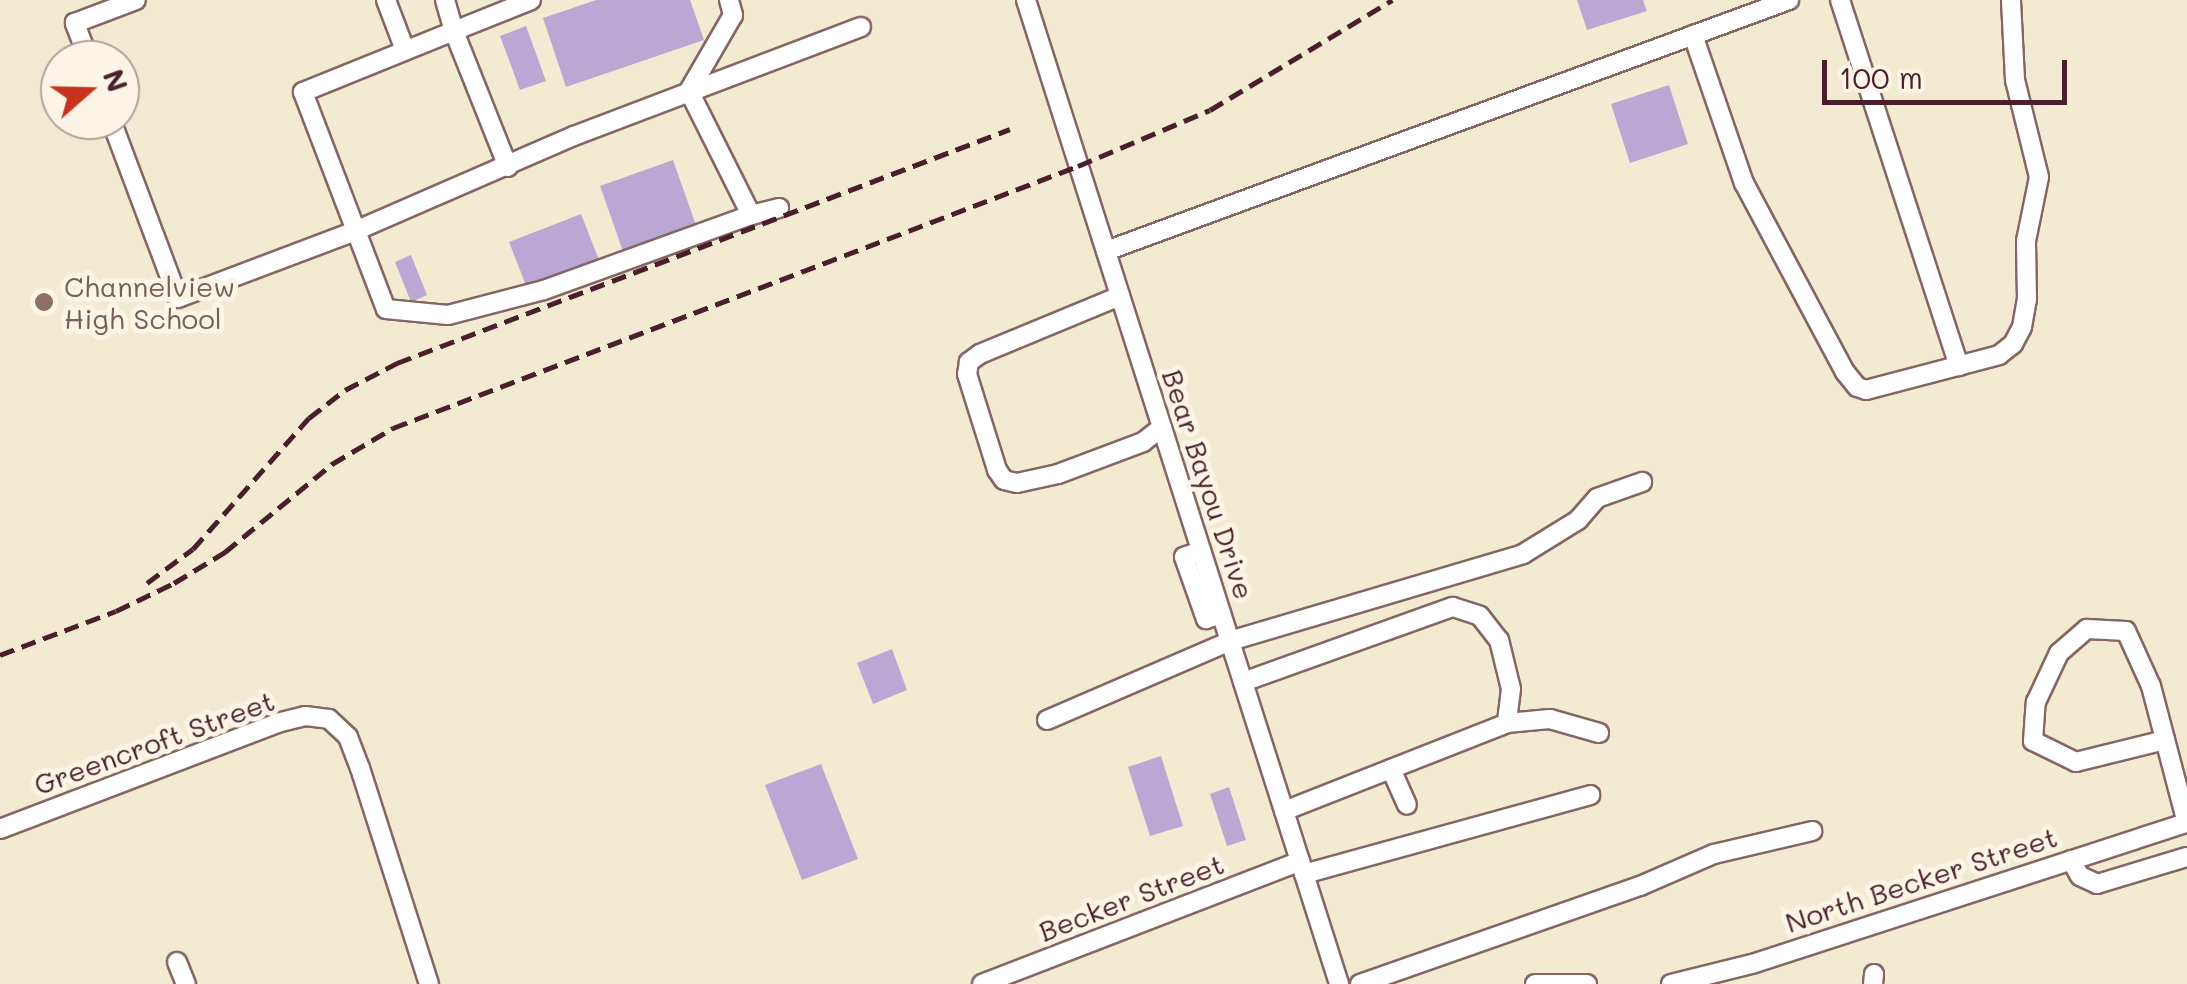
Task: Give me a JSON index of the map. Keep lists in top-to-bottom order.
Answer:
{
  "streets": {
    "street": [
      "Bear Bayou Drive",
      "Greencroft Street",
      "North Becker Street",
      "Becker Street"
    ]
  },
  "crossings": [
    ["Bear Bayou Drive", "Becker Street"]
  ],
  "places": ["Channelview High School"],
  "scale_bar": "100 m",
  "north": "right"
}
